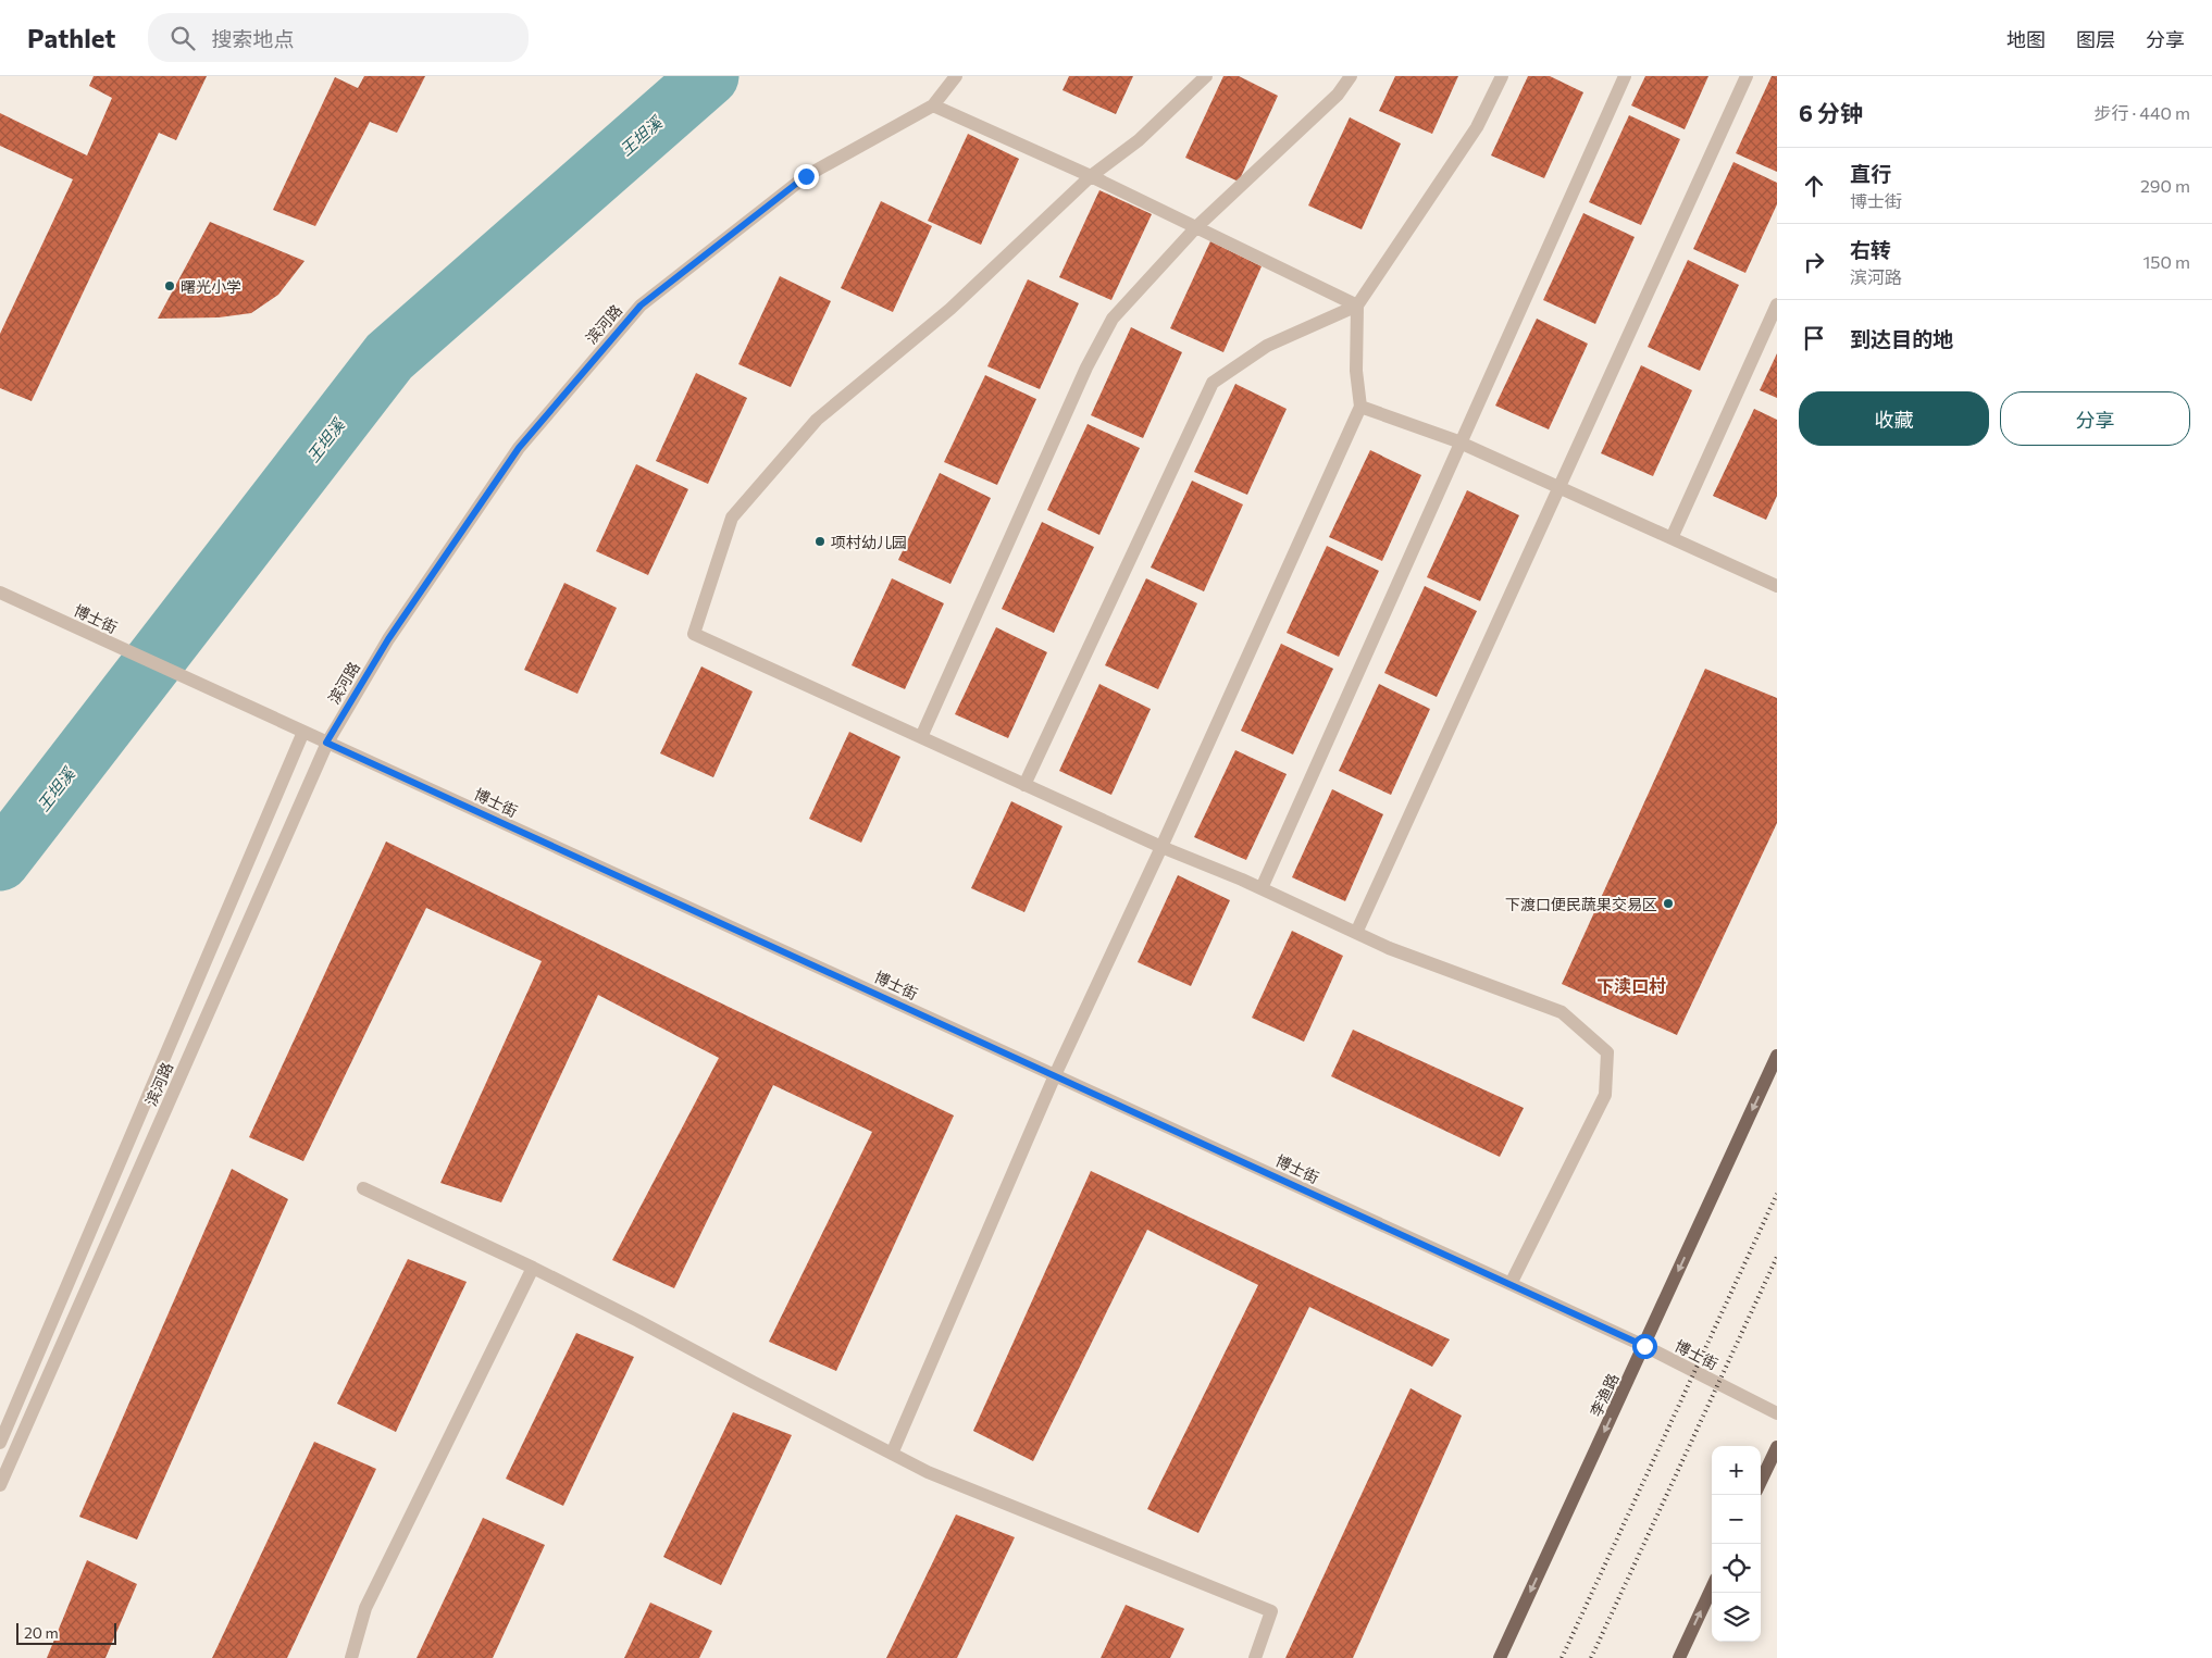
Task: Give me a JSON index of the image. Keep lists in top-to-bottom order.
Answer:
{
  "streets": {
    "main road": ["李渔路"],
    "street": ["滨河路", "博士街"]
  },
  "crossings": [
    ["滨河路", "博士街"],
    ["博士街", "李渔路"]
  ],
  "one_way": ["李渔路"],
  "districts": ["下渎口村"],
  "water": ["王坦溪"],
  "places": ["曙光小学", "项村幼儿园", "下渡口便民蔬果交易区"],
  "scale_bar": "20 m",
  "page": {
    "header": "Pathlet",
    "search": "搜索地点",
    "nav": ["地图", "图层", "分享"],
    "heading": ["6 分钟", "步行 · 440 m"],
    "list": [
      ["直行", "博士街", "290 m"],
      ["右转", "滨河路", "150 m"],
      "到达目的地"
    ],
    "buttons": ["收藏", "分享"],
    "map_buttons": ["+", "−"],
    "scale": "20 m"
  }
}
